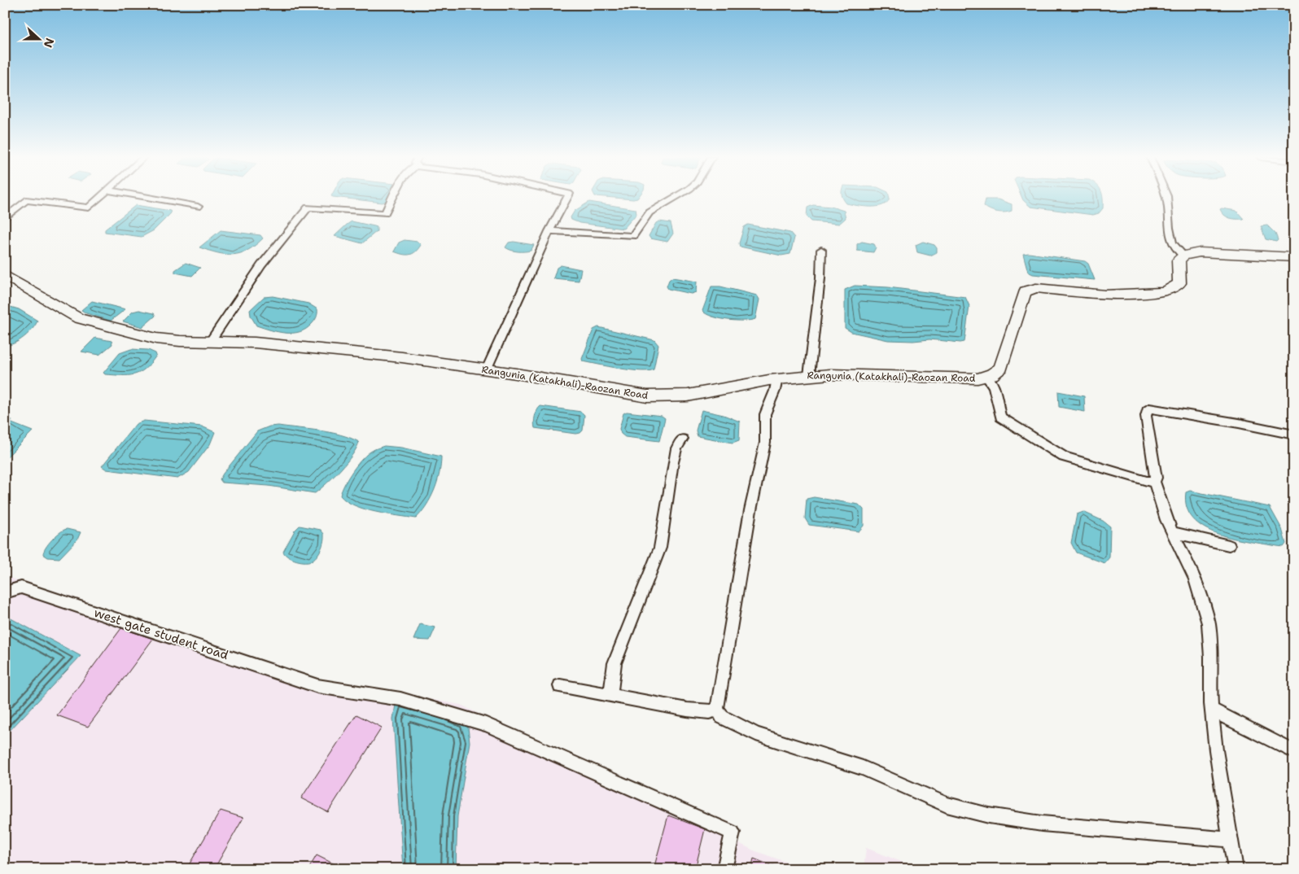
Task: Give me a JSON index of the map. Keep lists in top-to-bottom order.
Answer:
{
  "streets": {
    "main road": ["Rangunia (Katakhali)-Raozan Road"],
    "street": ["west gate student road"]
  },
  "north": "right"
}
